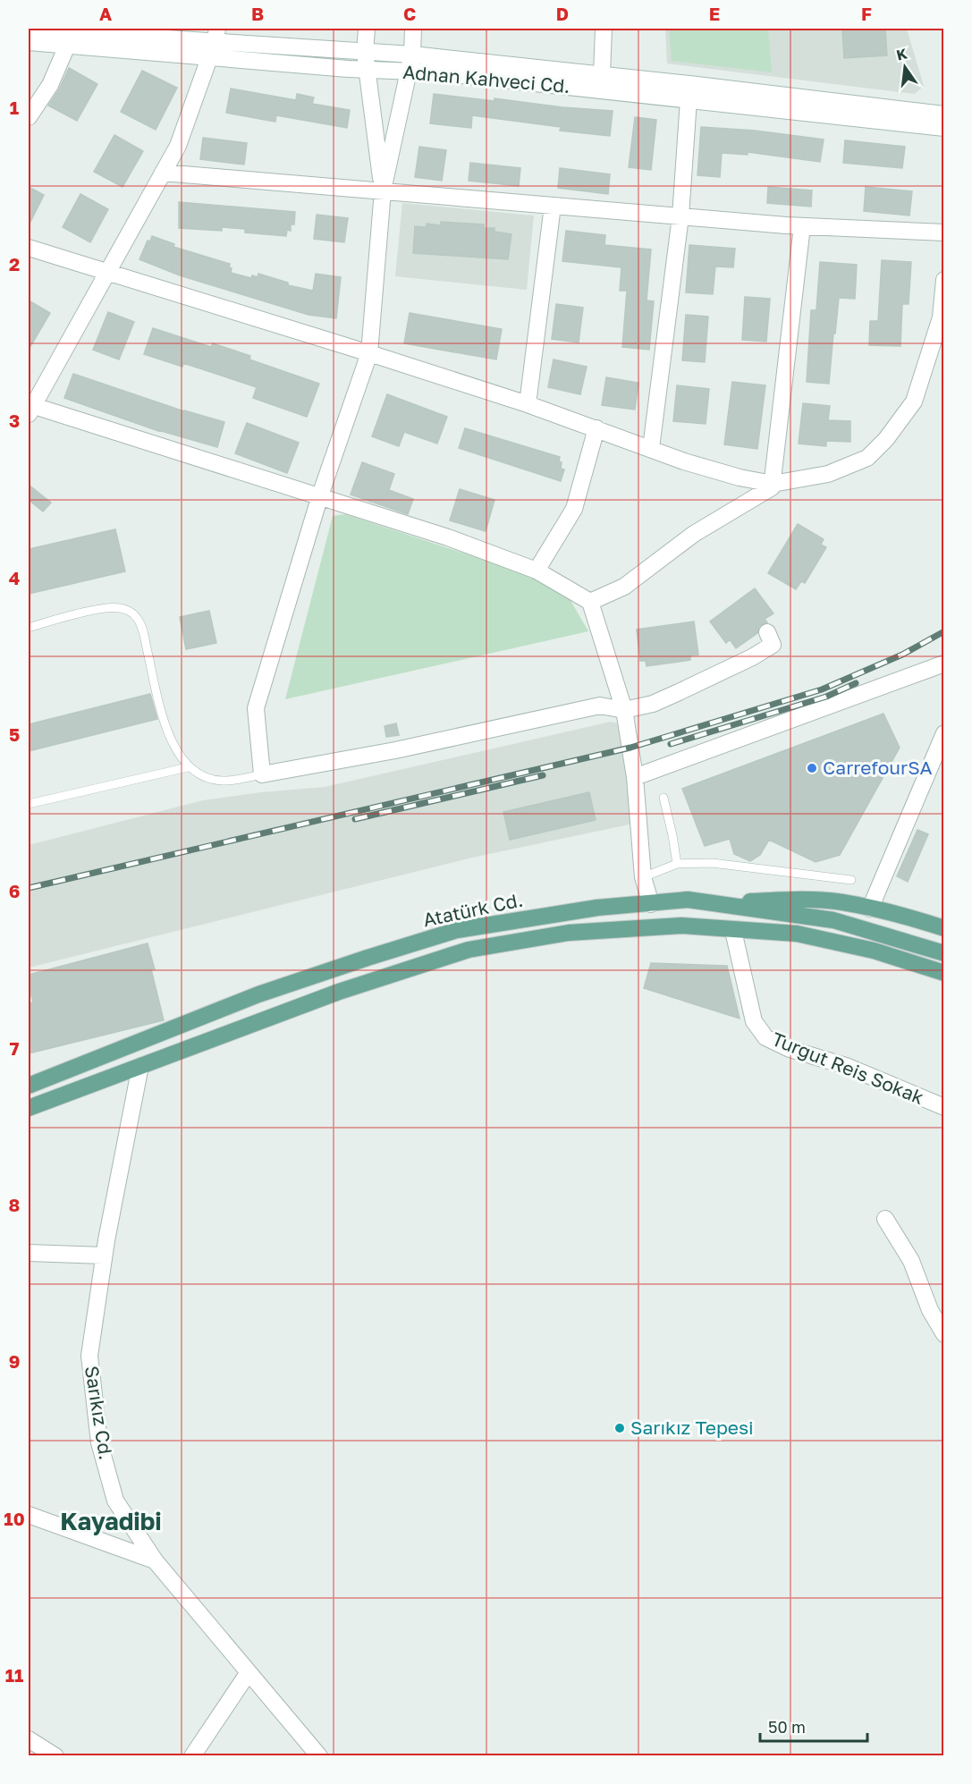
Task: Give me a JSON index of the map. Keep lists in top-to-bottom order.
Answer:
{
  "streets": {
    "main road": ["Atatürk Cd."],
    "street": ["Adnan Kahveci Cd.", "Turgut Reis Sokak", "Sarıkız Cd."]
  },
  "crossings": [
    ["Atatürk Cd.", "Turgut Reis Sokak"],
    ["Atatürk Cd.", "Sarıkız Cd."]
  ],
  "districts": ["Kayadibi"],
  "places": ["CarrefourSA", "Sarıkız Tepesi"],
  "scale_bar": "50 m",
  "north": "top",
  "grid": {
    "columns": [
      "A",
      "B",
      "C",
      "D",
      "E",
      "F"
    ],
    "rows": [
      "1",
      "2",
      "3",
      "4",
      "5",
      "6",
      "7",
      "8",
      "9",
      "10",
      "11"
    ]
  }
}
